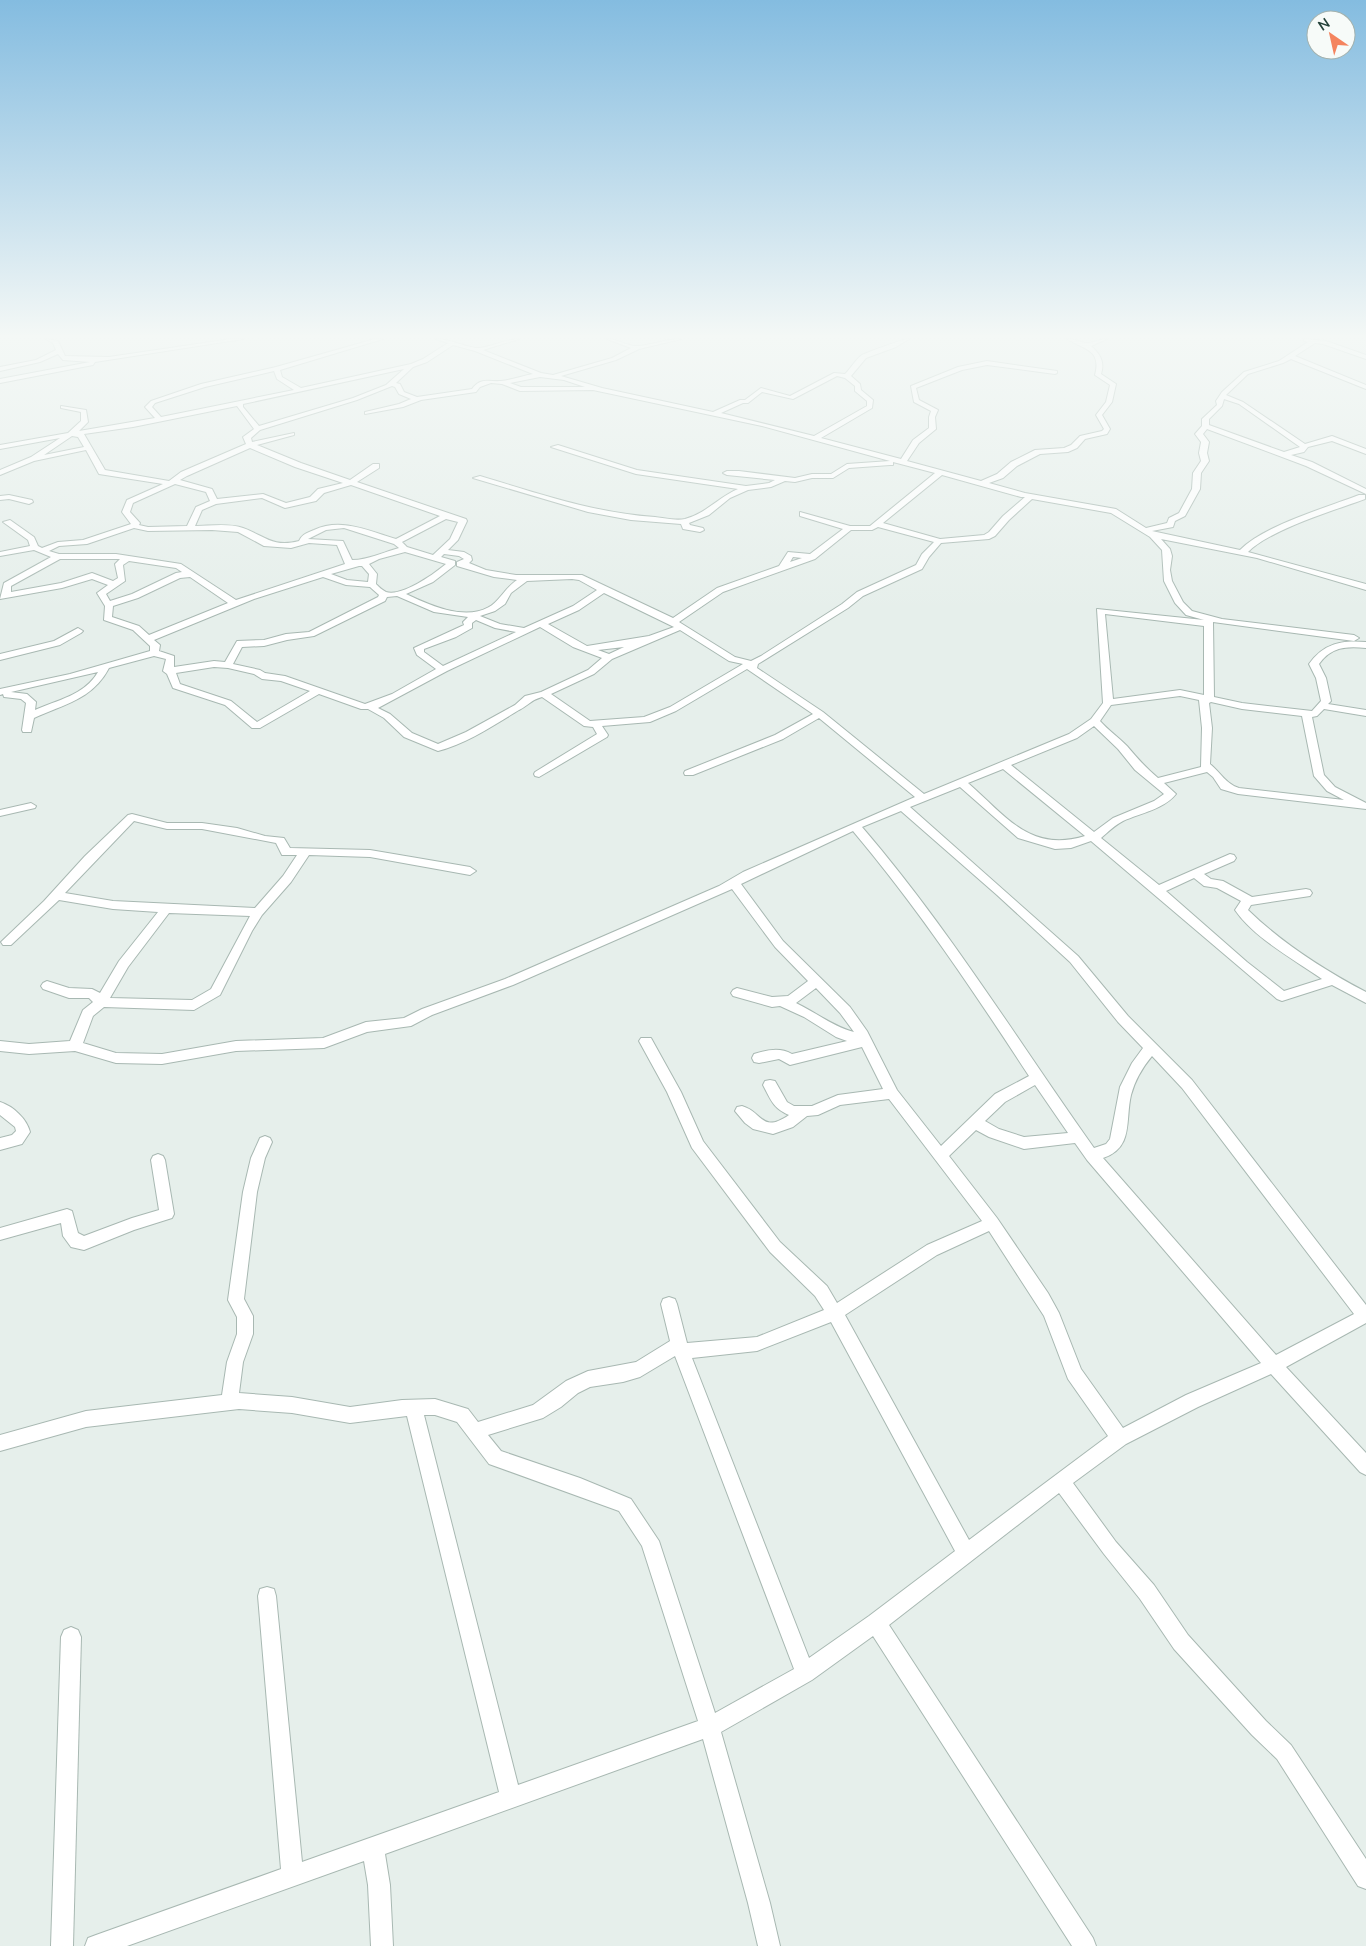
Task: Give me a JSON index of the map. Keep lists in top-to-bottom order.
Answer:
{
  "north": "top left"
}
